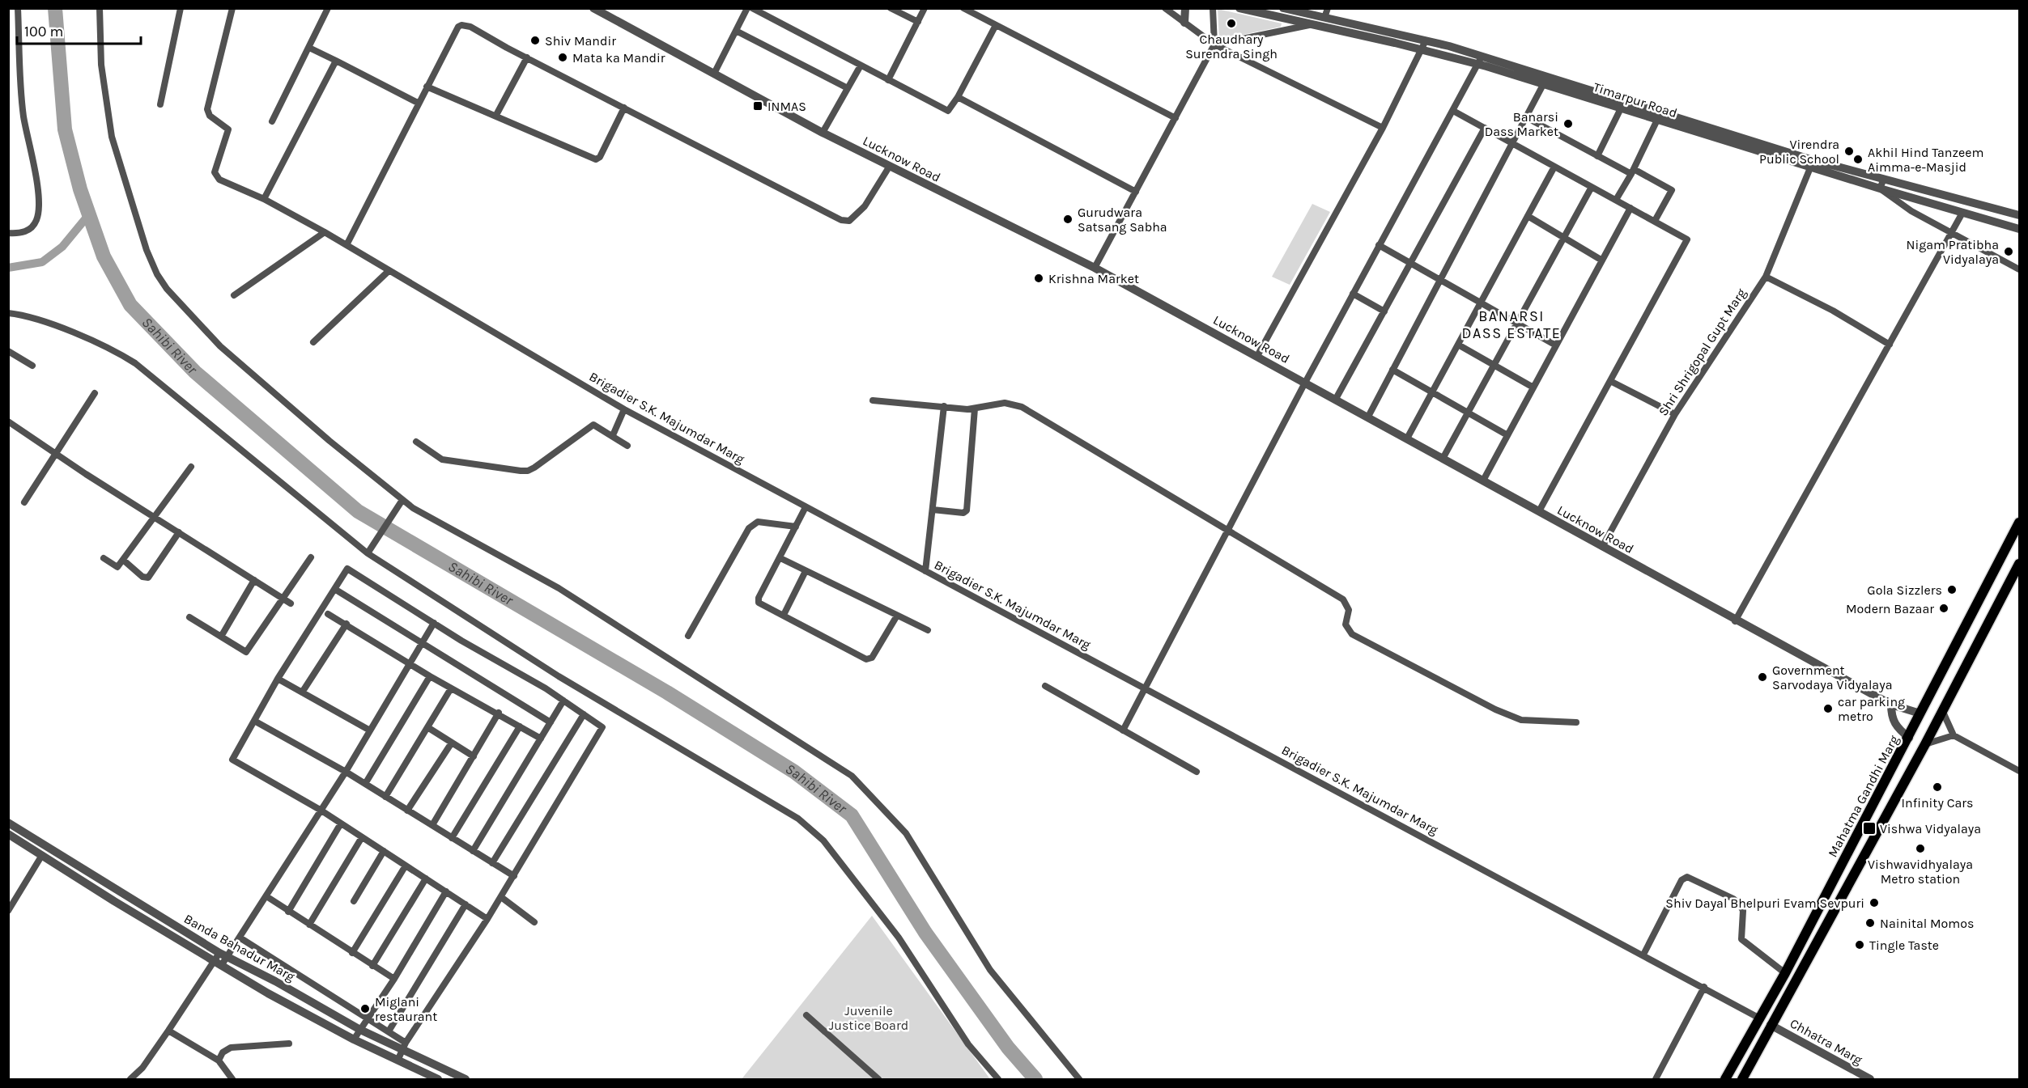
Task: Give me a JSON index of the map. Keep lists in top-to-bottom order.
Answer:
{
  "streets": {
    "main road": ["Mahatma Gandhi Marg"],
    "street": [
      "Timarpur Road",
      "Lucknow Road",
      "Shri Shrigopal Gupt Marg",
      "Brigadier S.K. Majumdar Marg",
      "Banda Bahadur Marg",
      "Chhatra Marg"
    ]
  },
  "crossings": [
    ["Timarpur Road", "Shri Shrigopal Gupt Marg"],
    ["Lucknow Road", "Shri Shrigopal Gupt Marg"],
    ["Lucknow Road", "Mahatma Gandhi Marg"],
    ["Brigadier S.K. Majumdar Marg", "Mahatma Gandhi Marg"]
  ],
  "districts": ["BANARSI DASS ESTATE"],
  "water": ["Sahibi River"],
  "parks": ["Juvenile Justice Board"],
  "places": {
    "other": [
      "Chaudhary Surendra Singh",
      "Shiv Mandir",
      "Mata ka Mandir",
      "Banarsi Dass Market",
      "Virendra Public School",
      "Akhil Hind Tanzeem Aimma-e-Masjid",
      "Gurudwara Satsang Sabha",
      "Nigam Pratibha Vidyalaya",
      "Krishna Market",
      "Gola Sizzlers",
      "Modern Bazaar",
      "Government Sarvodaya Vidyalaya",
      "car parking metro",
      "Infinity Cars",
      "Vishwavidhyalaya Metro station",
      "Shiv Dayal Bhelpuri Evam Sevpuri",
      "Nainital Momos",
      "Tingle Taste",
      "Miglani restaurant"
    ],
    "transit": ["INMAS", "Vishwa Vidyalaya"]
  },
  "scale_bar": "100 m"
}
